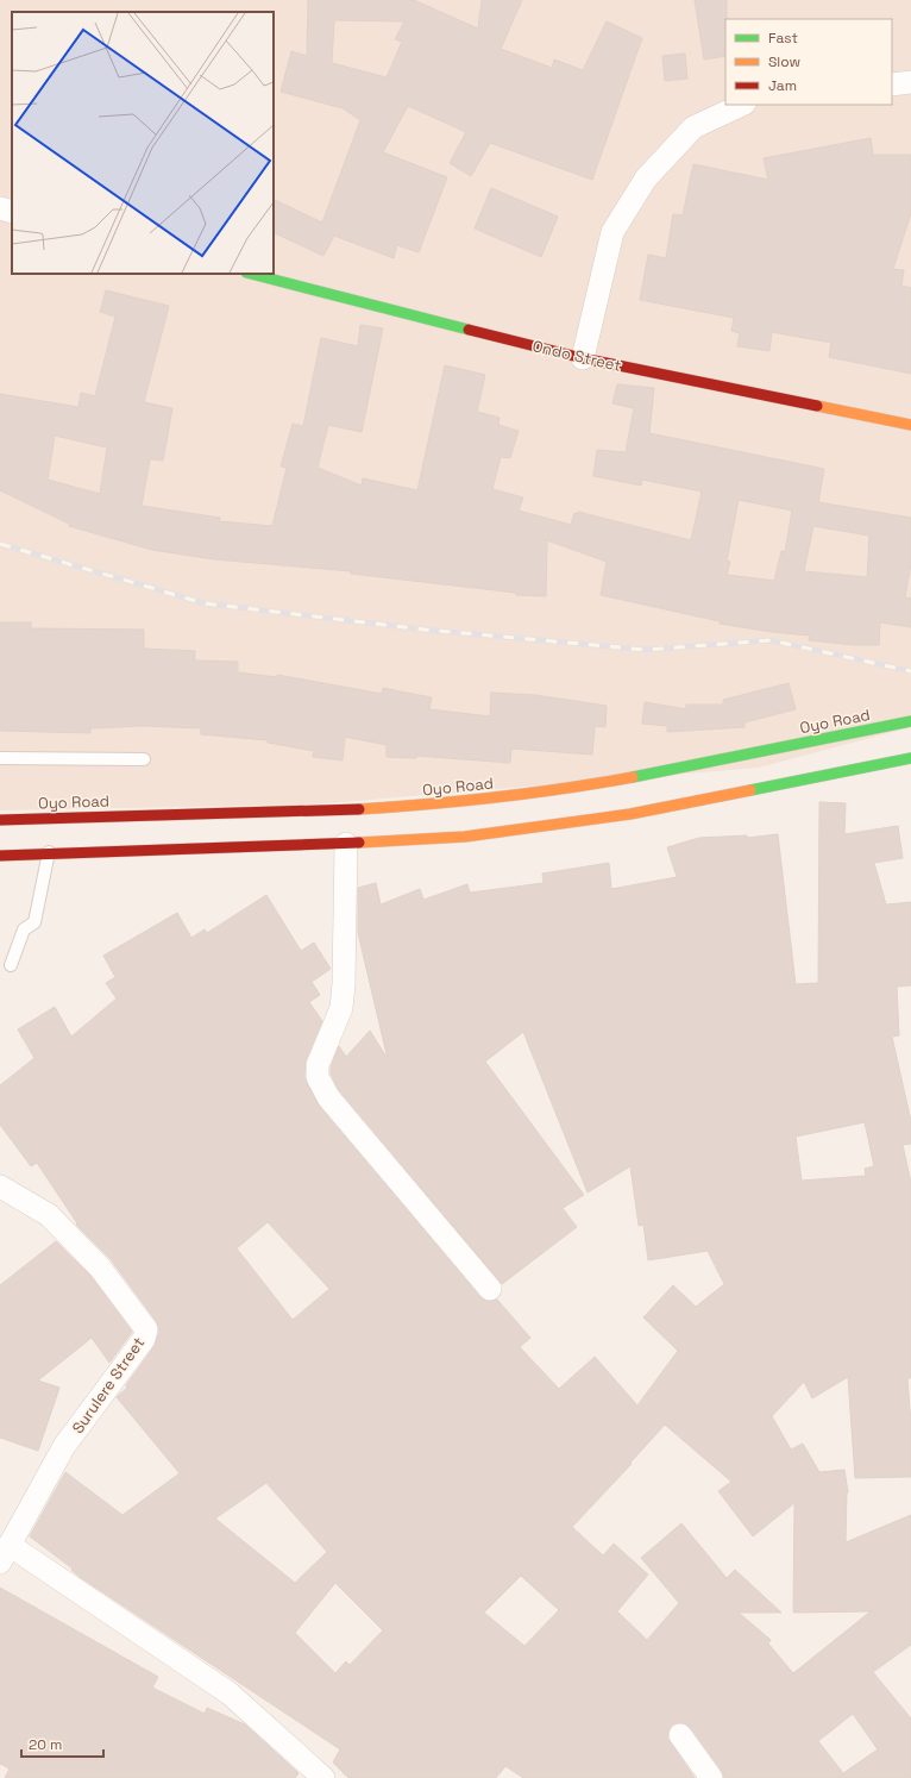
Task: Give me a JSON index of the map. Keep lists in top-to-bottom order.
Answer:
{
  "streets": {
    "main road": ["Ondo Street", "Oyo Road"],
    "street": ["Surulere Street"]
  },
  "legend": ["Fast", "Slow", "Jam"],
  "scale_bar": "20 m"
}
